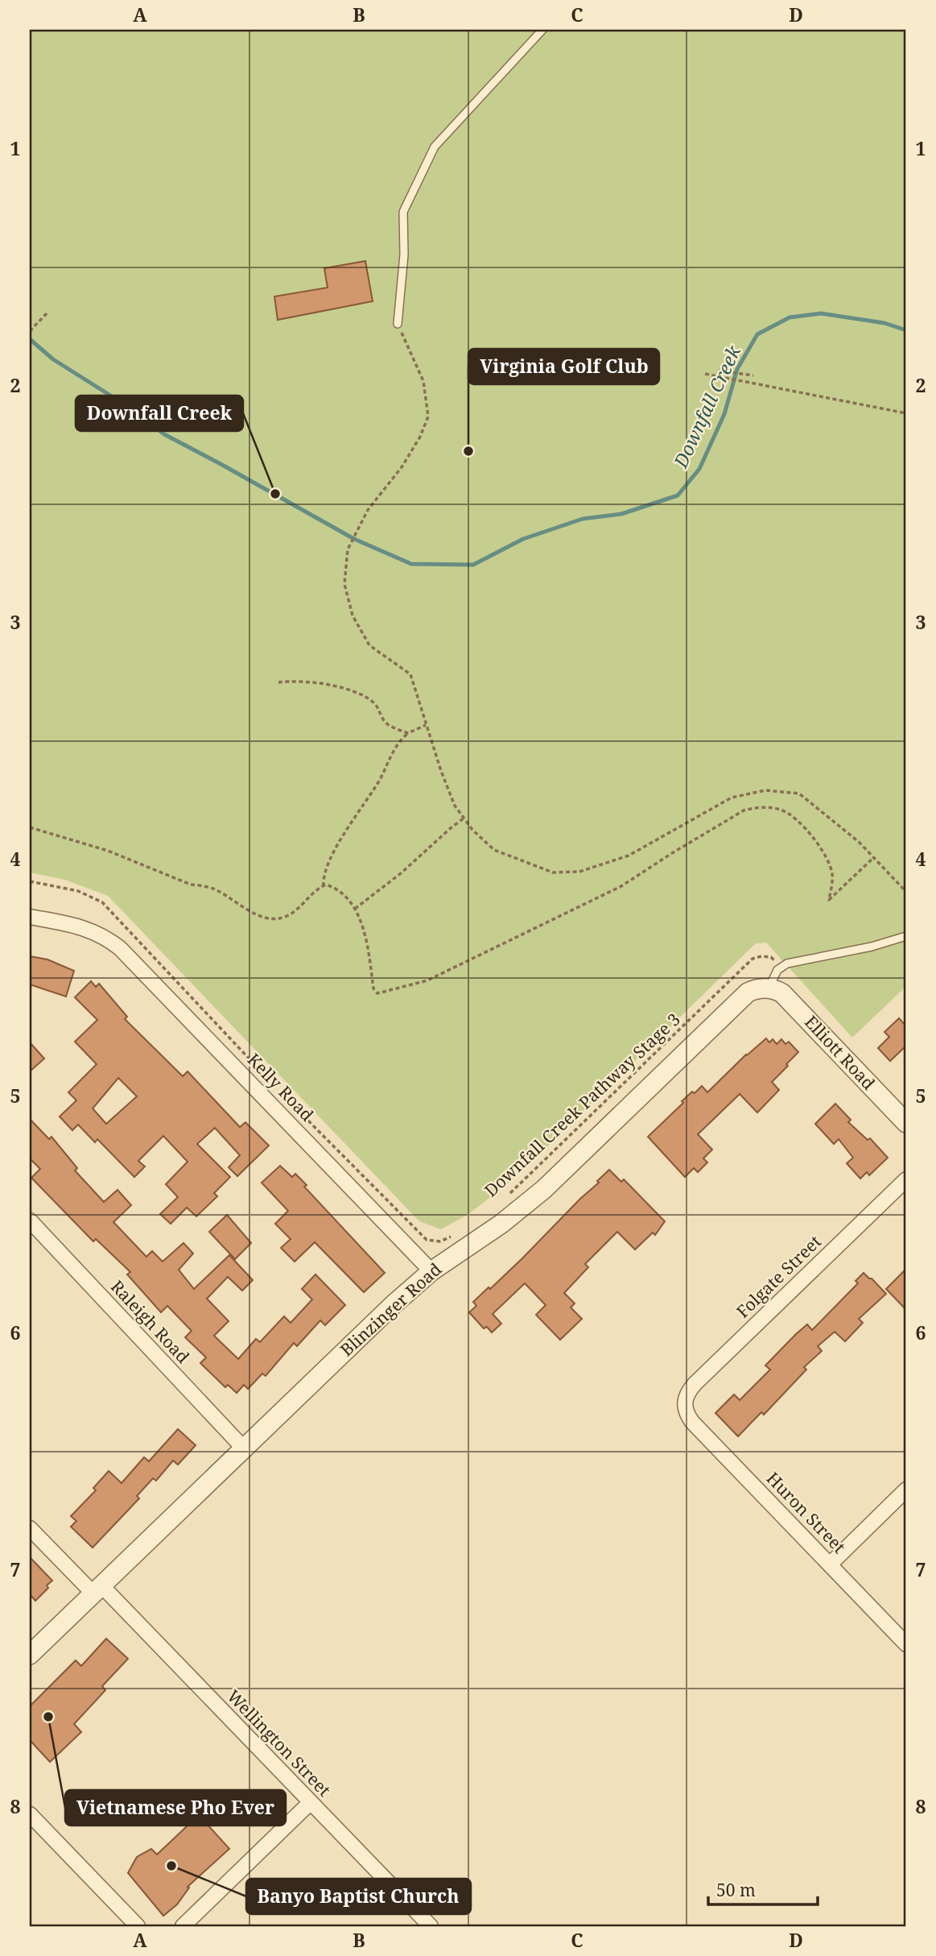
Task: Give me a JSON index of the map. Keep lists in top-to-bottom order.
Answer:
{
  "streets": {
    "street": [
      "Elliott Road",
      "Kelly Road",
      "Folgate Street",
      "Blinzinger Road",
      "Raleigh Road",
      "Huron Street",
      "Wellington Street"
    ],
    "path": ["Downfall Creek Pathway Stage 3"]
  },
  "crossings": [
    ["Elliott Road", "Blinzinger Road"],
    ["Kelly Road", "Blinzinger Road"],
    ["Folgate Street", "Huron Street"],
    ["Blinzinger Road", "Raleigh Road"],
    ["Blinzinger Road", "Wellington Street"]
  ],
  "water": ["Downfall Creek"],
  "places": [
    "Virginia Golf Club",
    "Downfall Creek",
    "Vietnamese Pho Ever",
    "Banyo Baptist Church"
  ],
  "scale_bar": "50 m",
  "grid": {
    "columns": [
      "A",
      "B",
      "C",
      "D"
    ],
    "rows": [
      "1",
      "2",
      "3",
      "4",
      "5",
      "6",
      "7",
      "8"
    ]
  }
}
